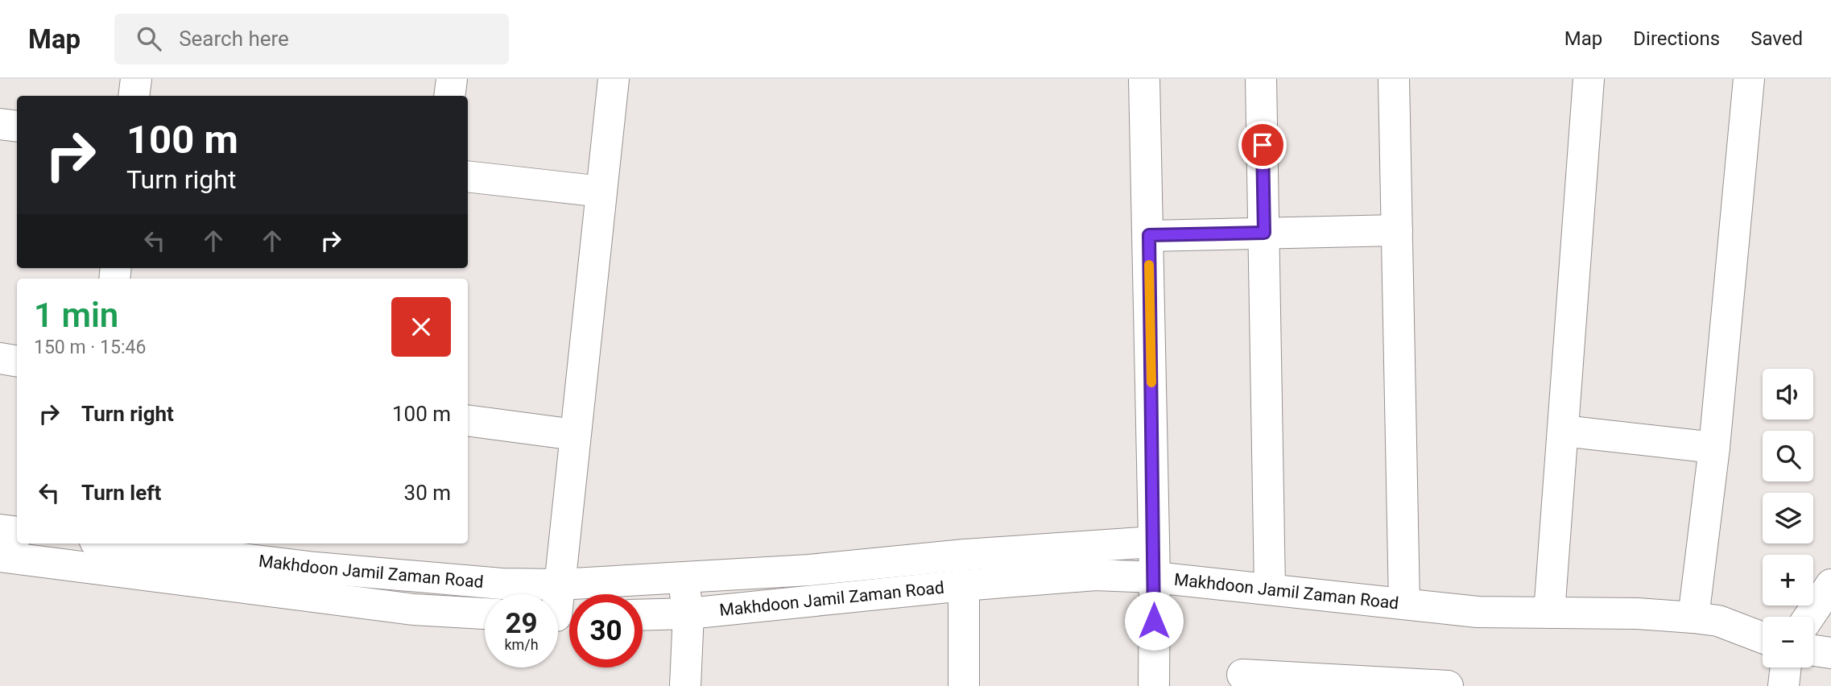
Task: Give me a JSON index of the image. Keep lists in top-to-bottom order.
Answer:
{
  "streets": {
    "street": ["Makhdoon Jamil Zaman Road"]
  },
  "page": {
    "header": "Map",
    "search": "Search here",
    "nav": ["Map", "Directions", "Saved"],
    "turn": ["100 m", "Turn right"],
    "heading": ["1 min", "150 m · 15:46"],
    "map_buttons": ["+", "−"],
    "list": [
      {
        "name": "Turn right",
        "value": "100 m"
      },
      {
        "name": "Turn left",
        "value": "30 m"
      }
    ],
    "speed": "29 km/h",
    "limit": "30"
  }
}
